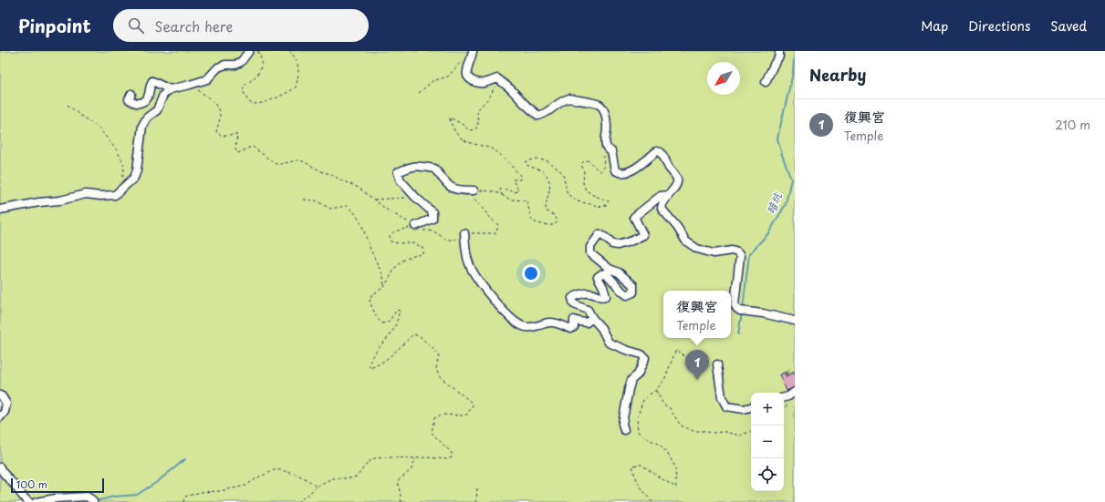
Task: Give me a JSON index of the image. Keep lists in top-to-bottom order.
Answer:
{
  "water": ["暗坑"],
  "scale_bar": "100 m",
  "north": "bottom left",
  "page": {
    "header": "Pinpoint",
    "search": "Search here",
    "nav": ["Map", "Directions", "Saved"],
    "heading": "Nearby",
    "list": [
      {
        "mark": "1",
        "name": "復興宮",
        "note": "Temple",
        "value": "210 m"
      }
    ],
    "popup": ["復興宮", "Temple"],
    "pins": "1",
    "map_buttons": ["+", "−"],
    "scale": "100 m"
  }
}
